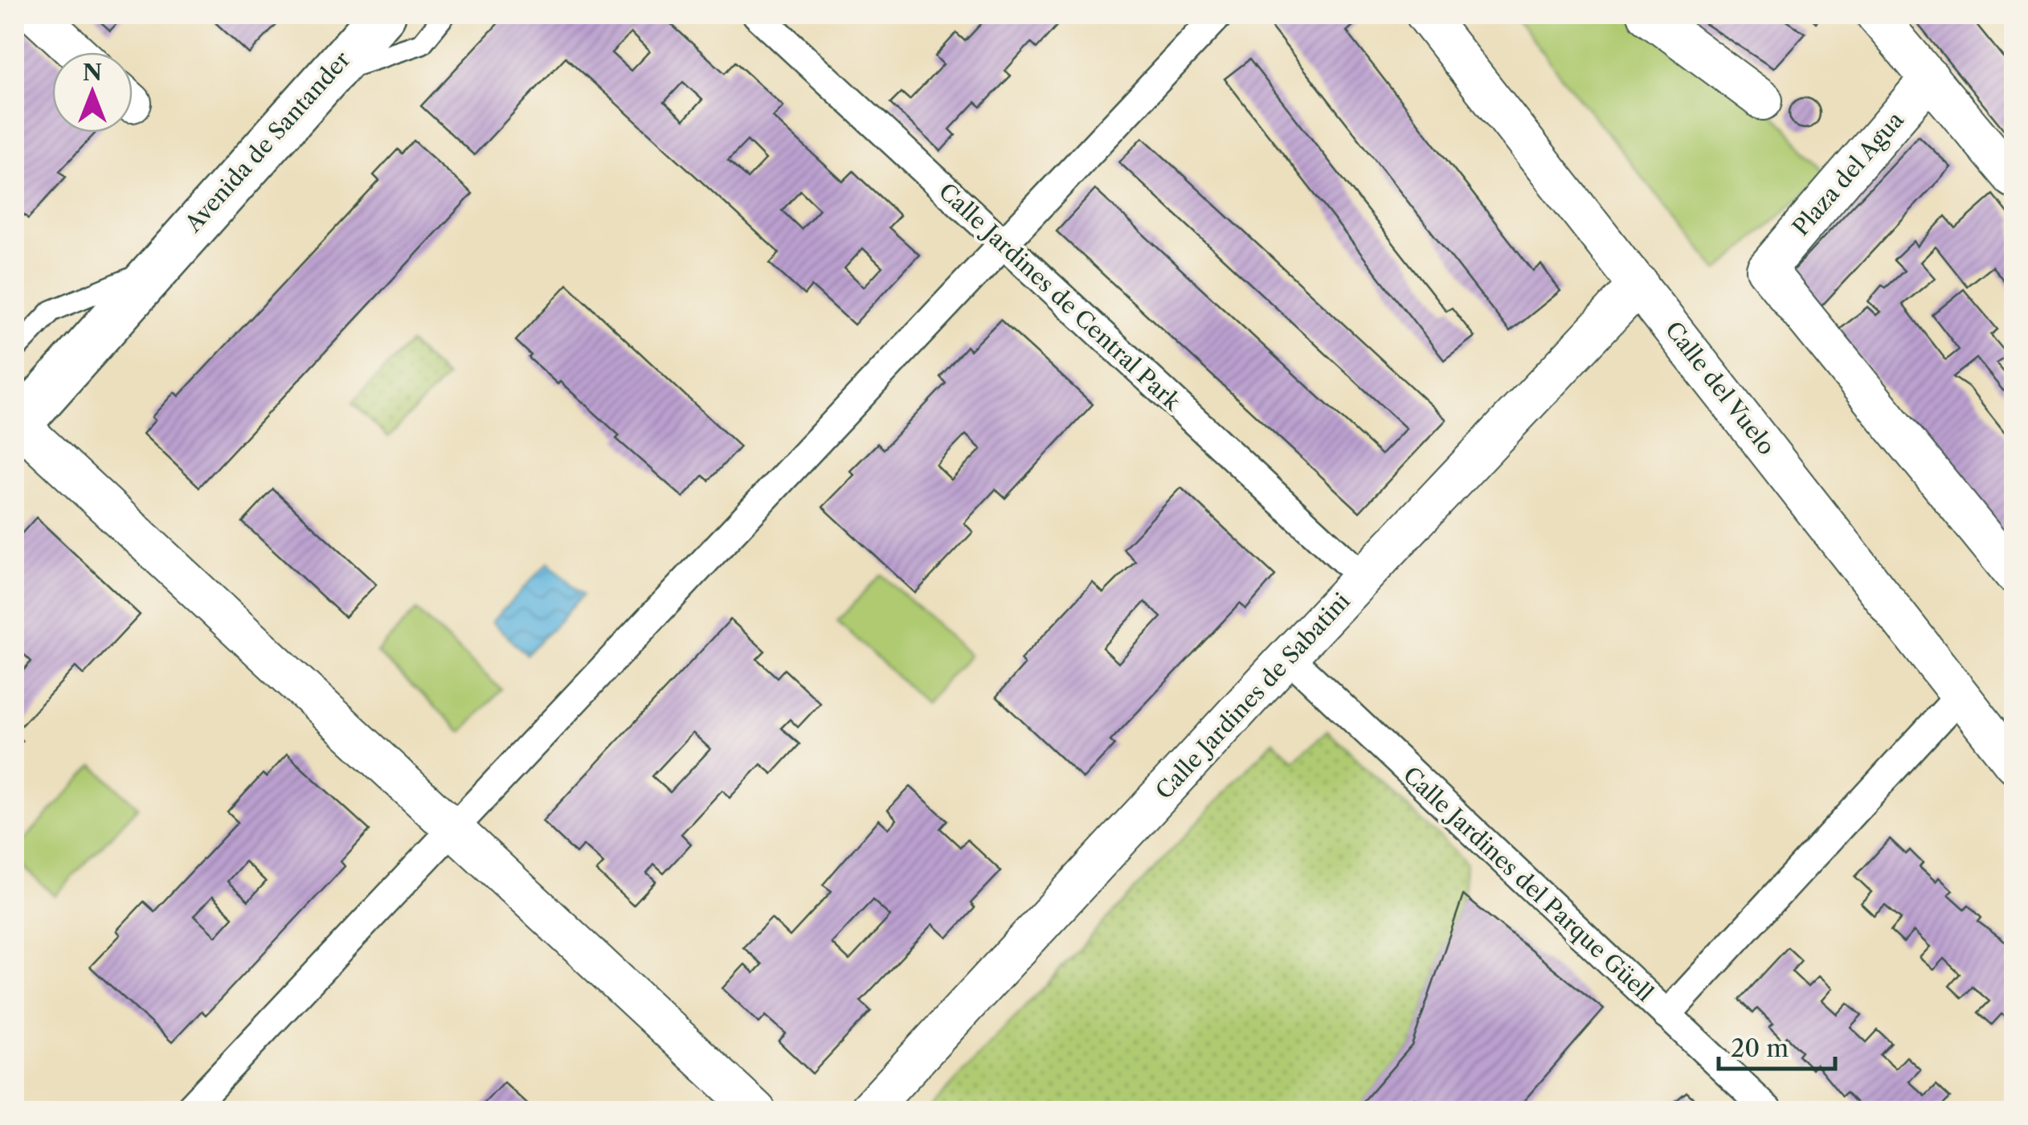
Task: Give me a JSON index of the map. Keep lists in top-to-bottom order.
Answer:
{
  "streets": {
    "main road": ["Avenida de Santander"],
    "street": [
      "Plaza del Agua",
      "Calle Jardines de Central Park",
      "Calle del Vuelo",
      "Calle Jardines de Sabatini",
      "Calle Jardines del Parque Güell"
    ]
  },
  "crossings": [
    ["Calle Jardines de Central Park", "Calle Jardines de Sabatini"],
    ["Calle del Vuelo", "Calle Jardines de Sabatini"],
    ["Calle Jardines de Sabatini", "Calle Jardines del Parque Güell"]
  ],
  "scale_bar": "20 m",
  "north": "top"
}
